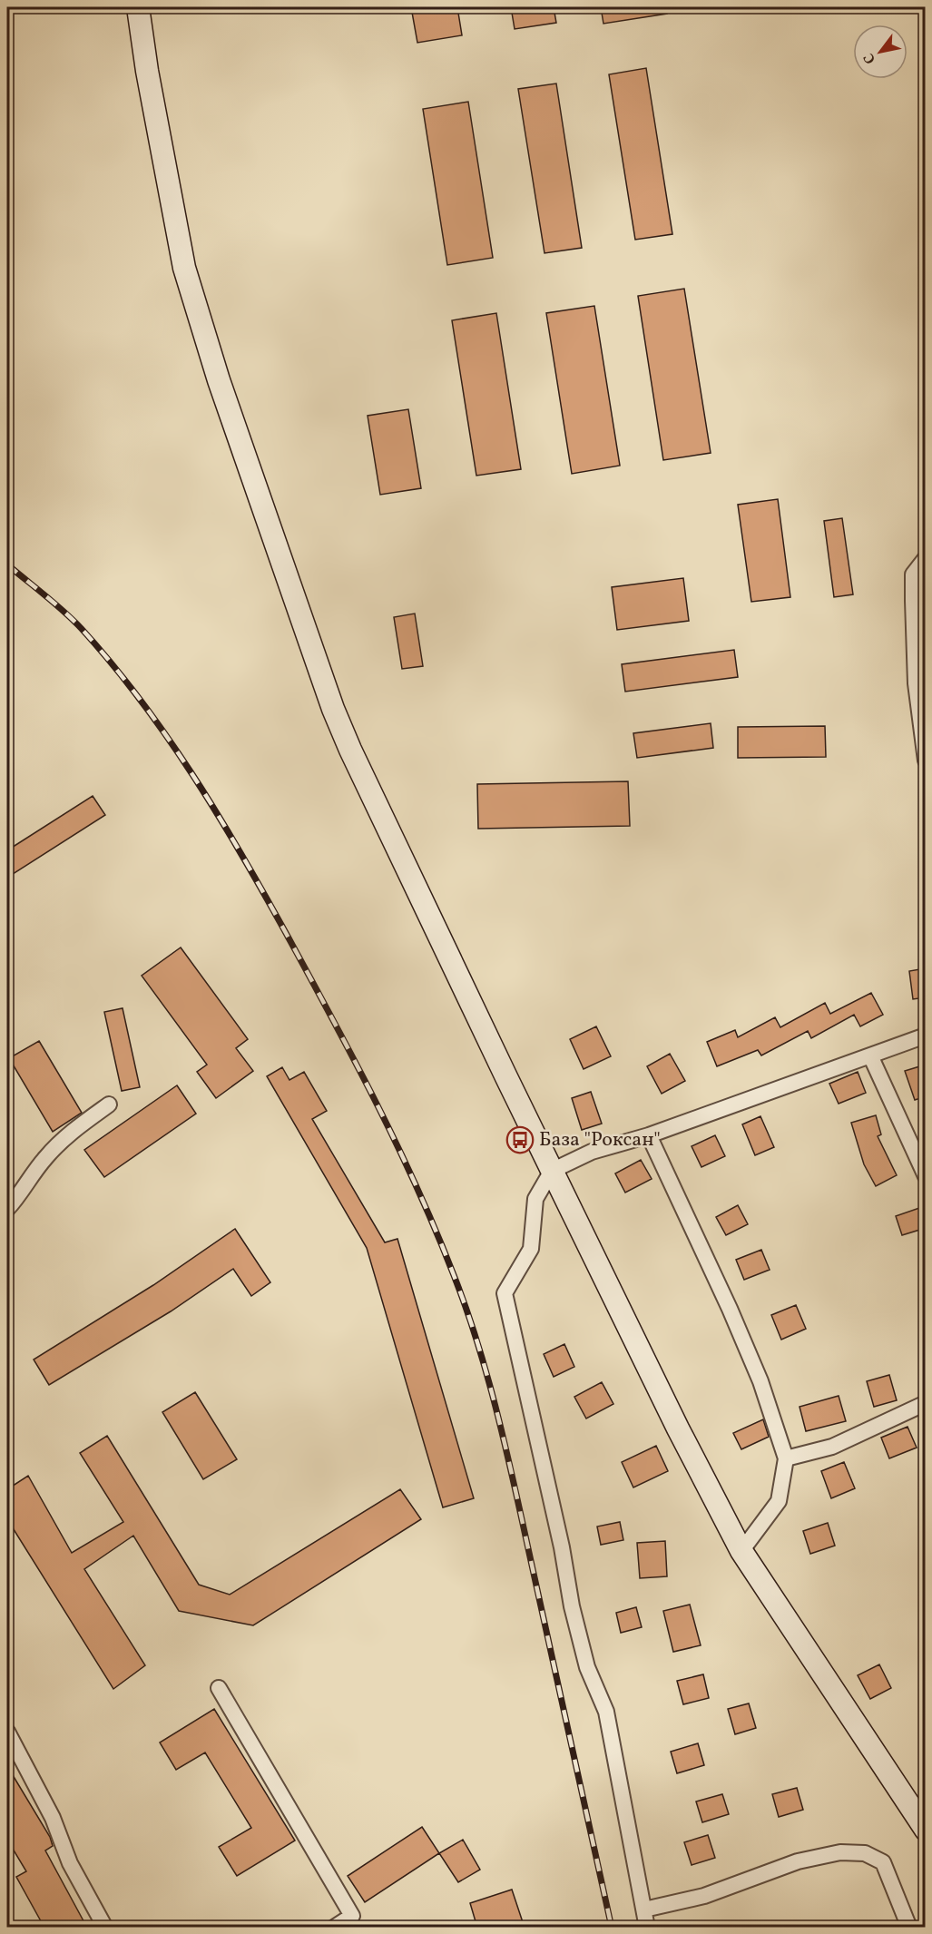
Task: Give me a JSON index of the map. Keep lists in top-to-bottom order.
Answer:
{
  "places": {
    "bus stop": ["База \"Роксан\""]
  },
  "north": "bottom left"
}
